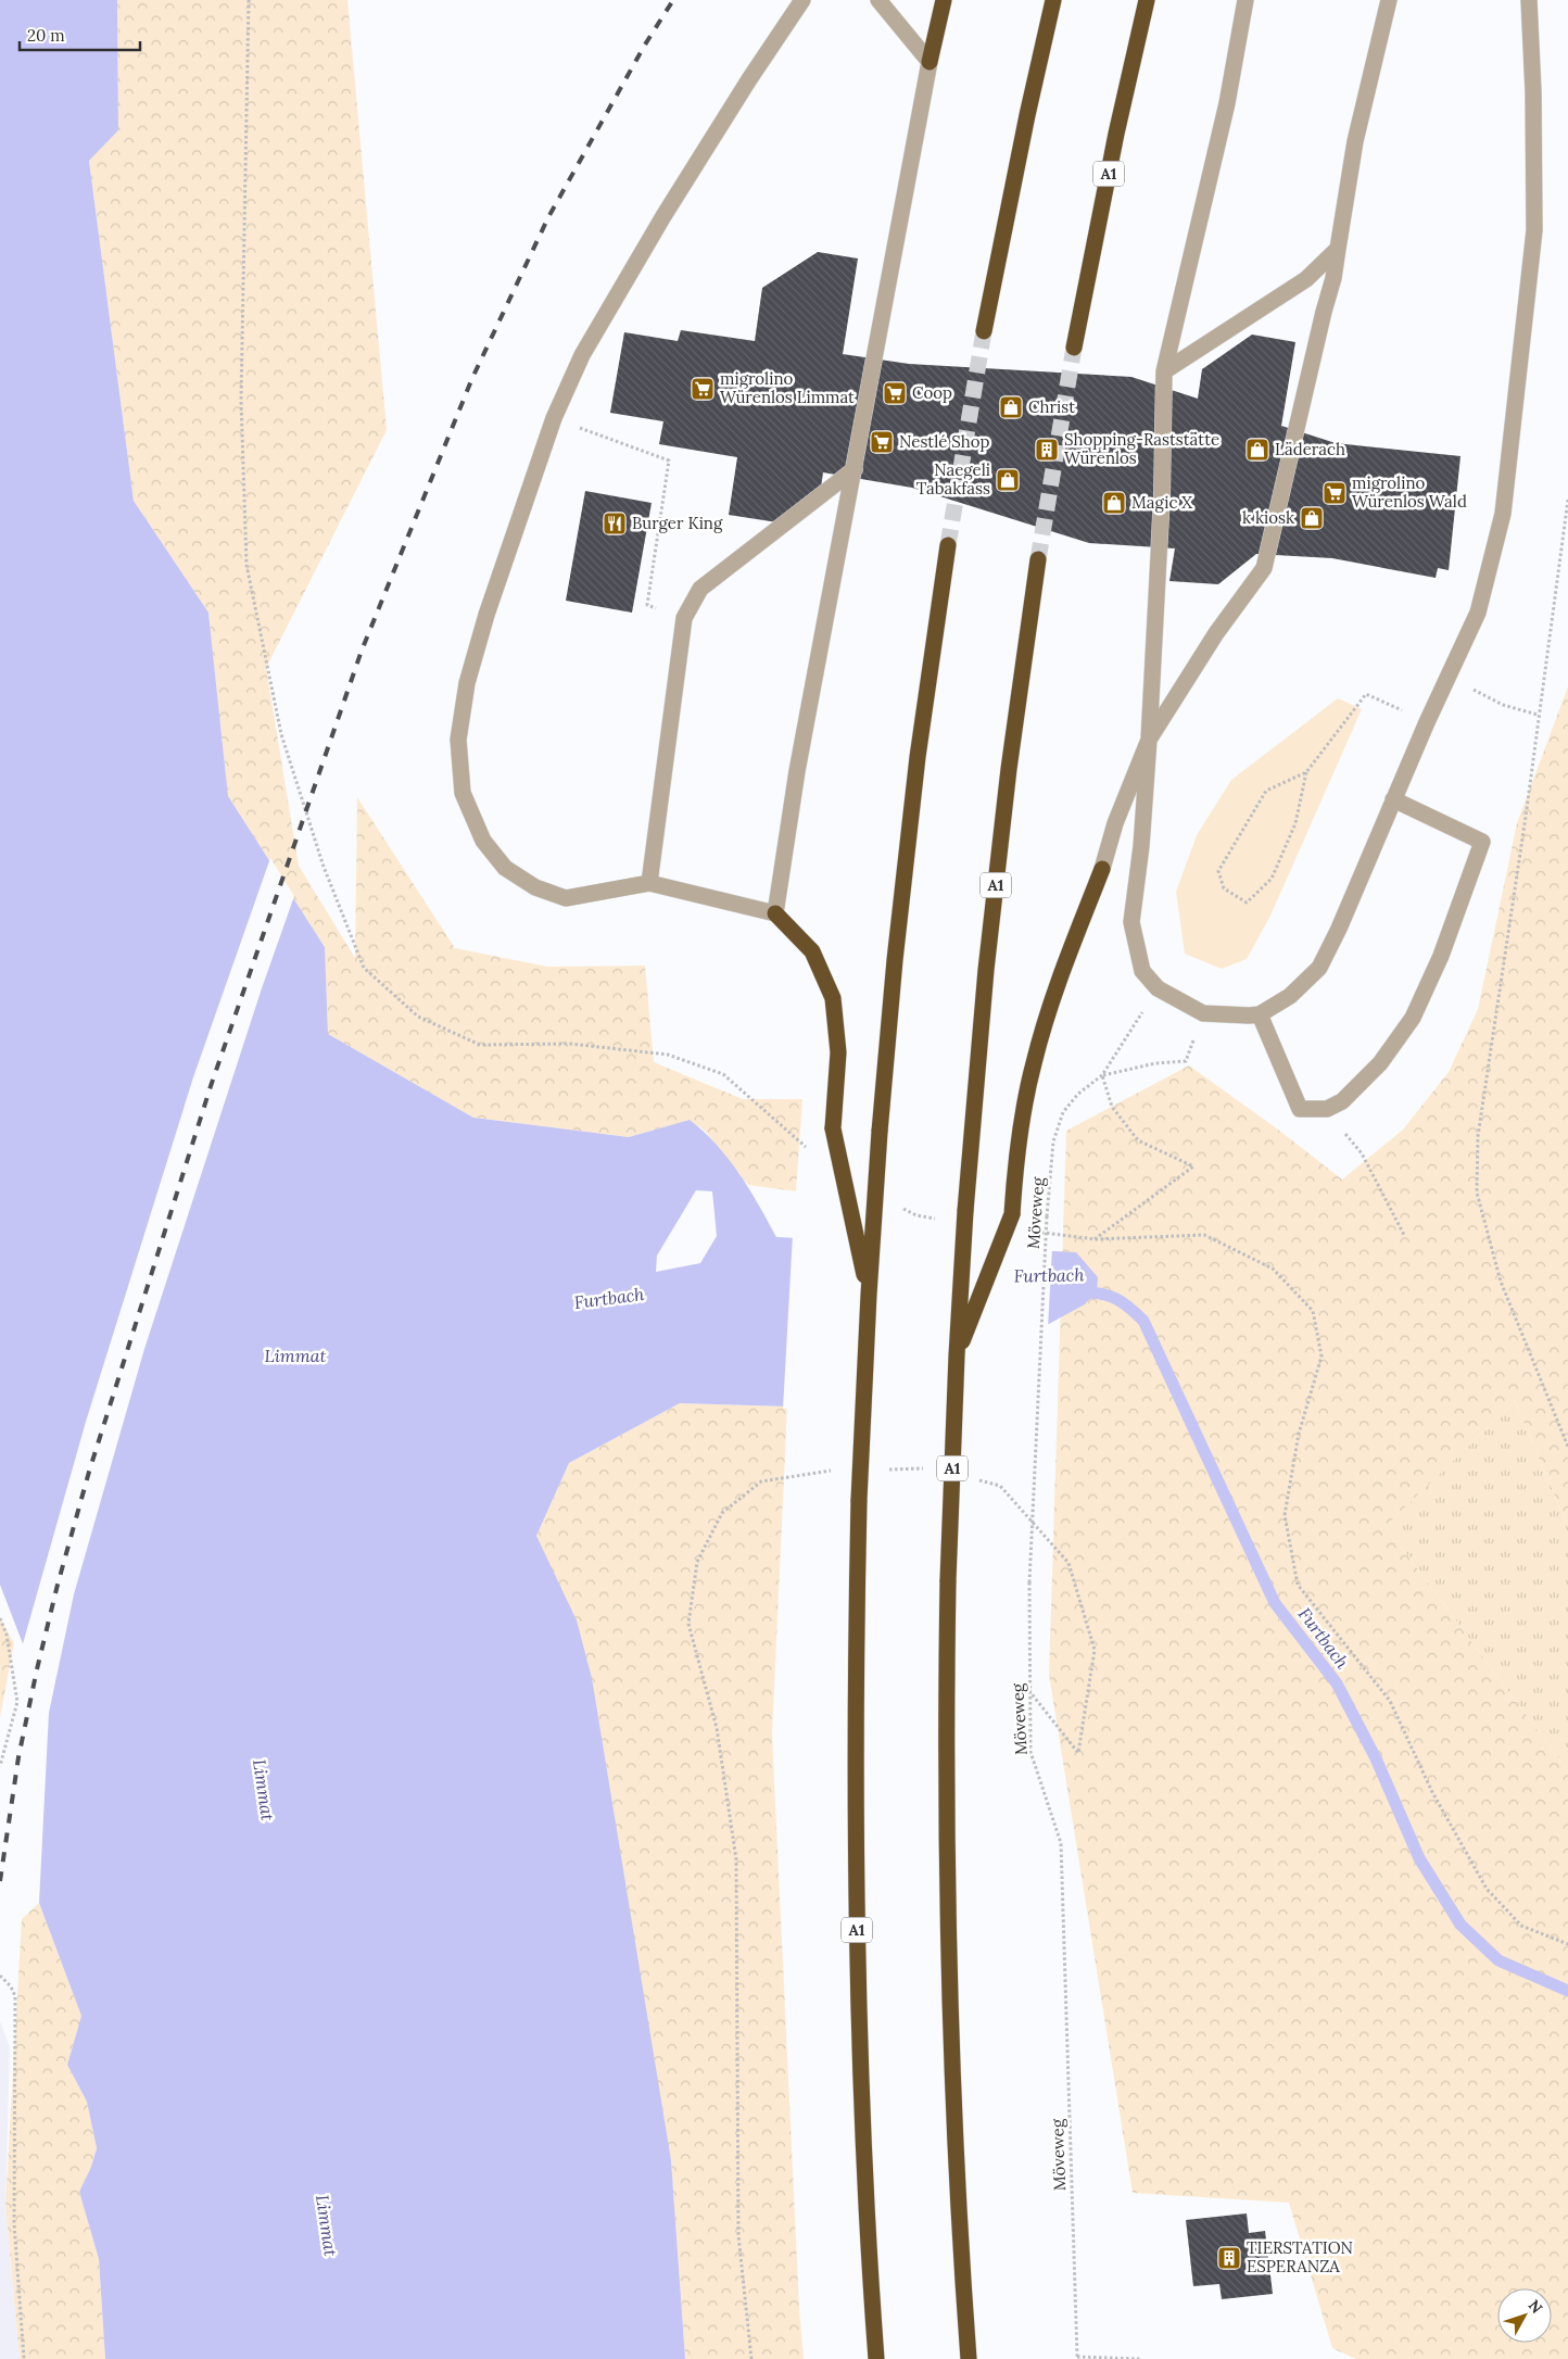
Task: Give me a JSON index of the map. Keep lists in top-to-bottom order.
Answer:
{
  "streets": {
    "highway": ["A1"],
    "path": ["Möveweg"]
  },
  "water": ["Furtbach", "Limmat"],
  "places": {
    "supermarket": [
      "migrolino Würenlos Limmat",
      "Coop",
      "Nestlé Shop",
      "migrolino Würenlos Wald"
    ],
    "shop": [
      "Christ",
      "Läderach",
      "Naegeli Tabakfass",
      "Magic X",
      "k kiosk"
    ],
    "building": ["Shopping-Raststätte Würenlos", "TIERSTATION ESPERANZA"],
    "restaurant": ["Burger King"]
  },
  "scale_bar": "20 m",
  "north": "top right"
}
